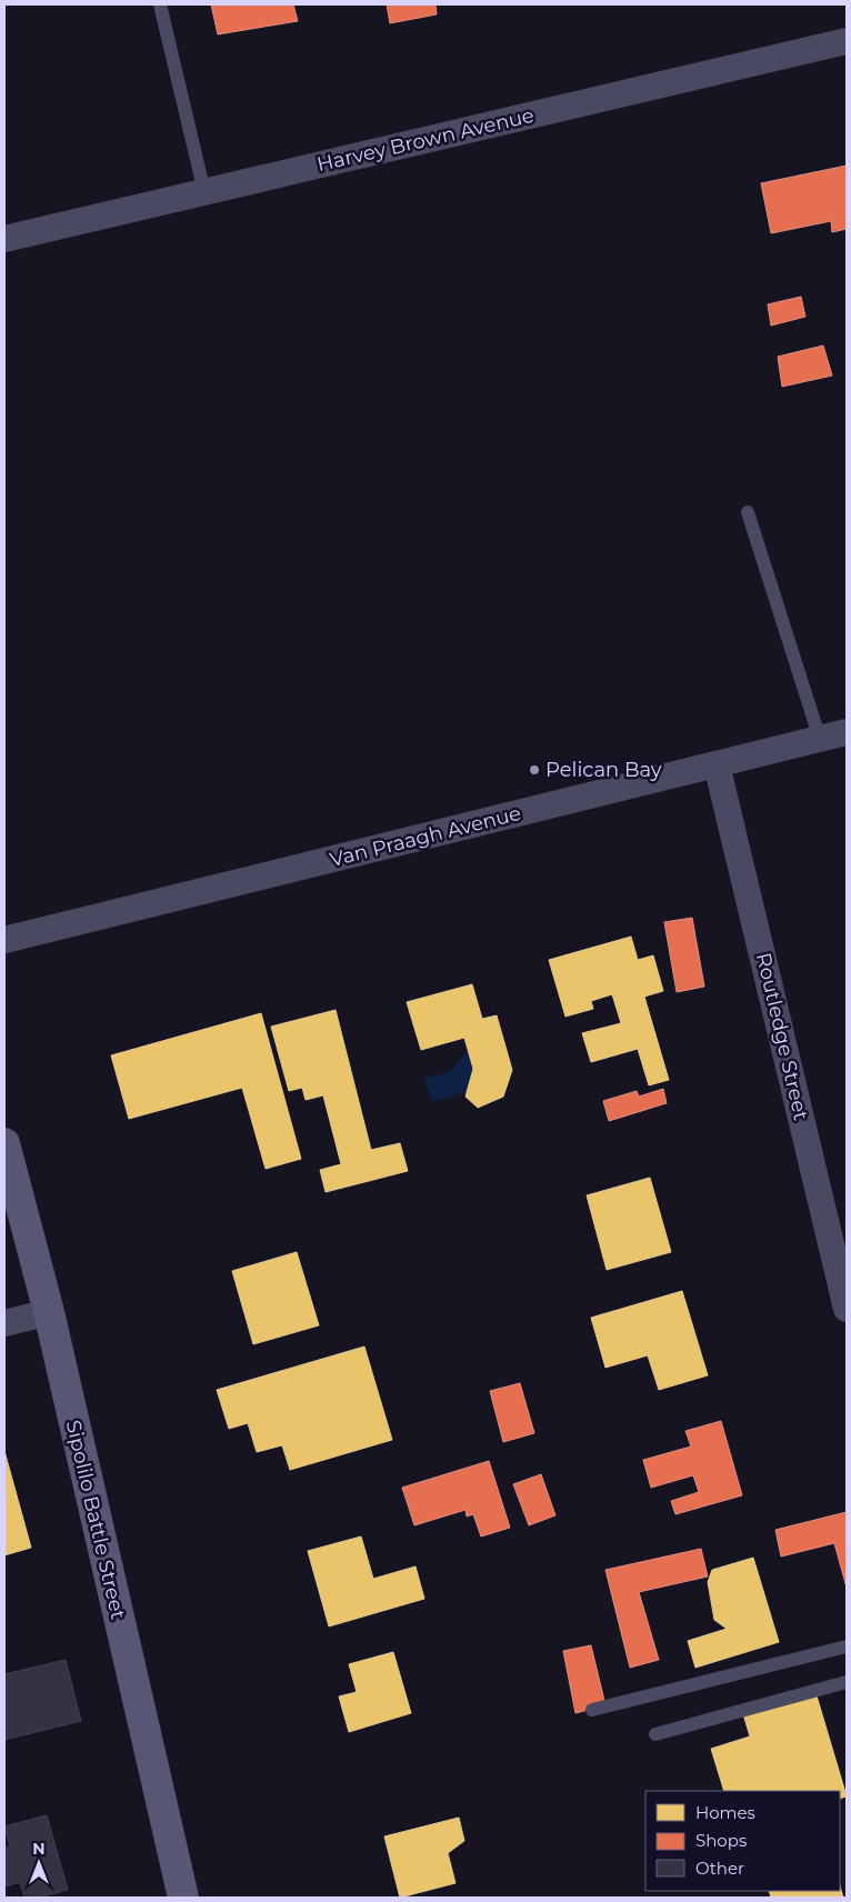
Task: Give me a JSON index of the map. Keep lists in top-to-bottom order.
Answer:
{
  "streets": {
    "main road": ["Sipolilo Battle Street"],
    "street": ["Harvey Brown Avenue", "Van Praagh Avenue", "Routledge Street"]
  },
  "crossings": [
    ["Van Praagh Avenue", "Routledge Street"]
  ],
  "places": ["Pelican Bay"],
  "legend": ["Homes", "Shops", "Other"],
  "north": "top"
}
